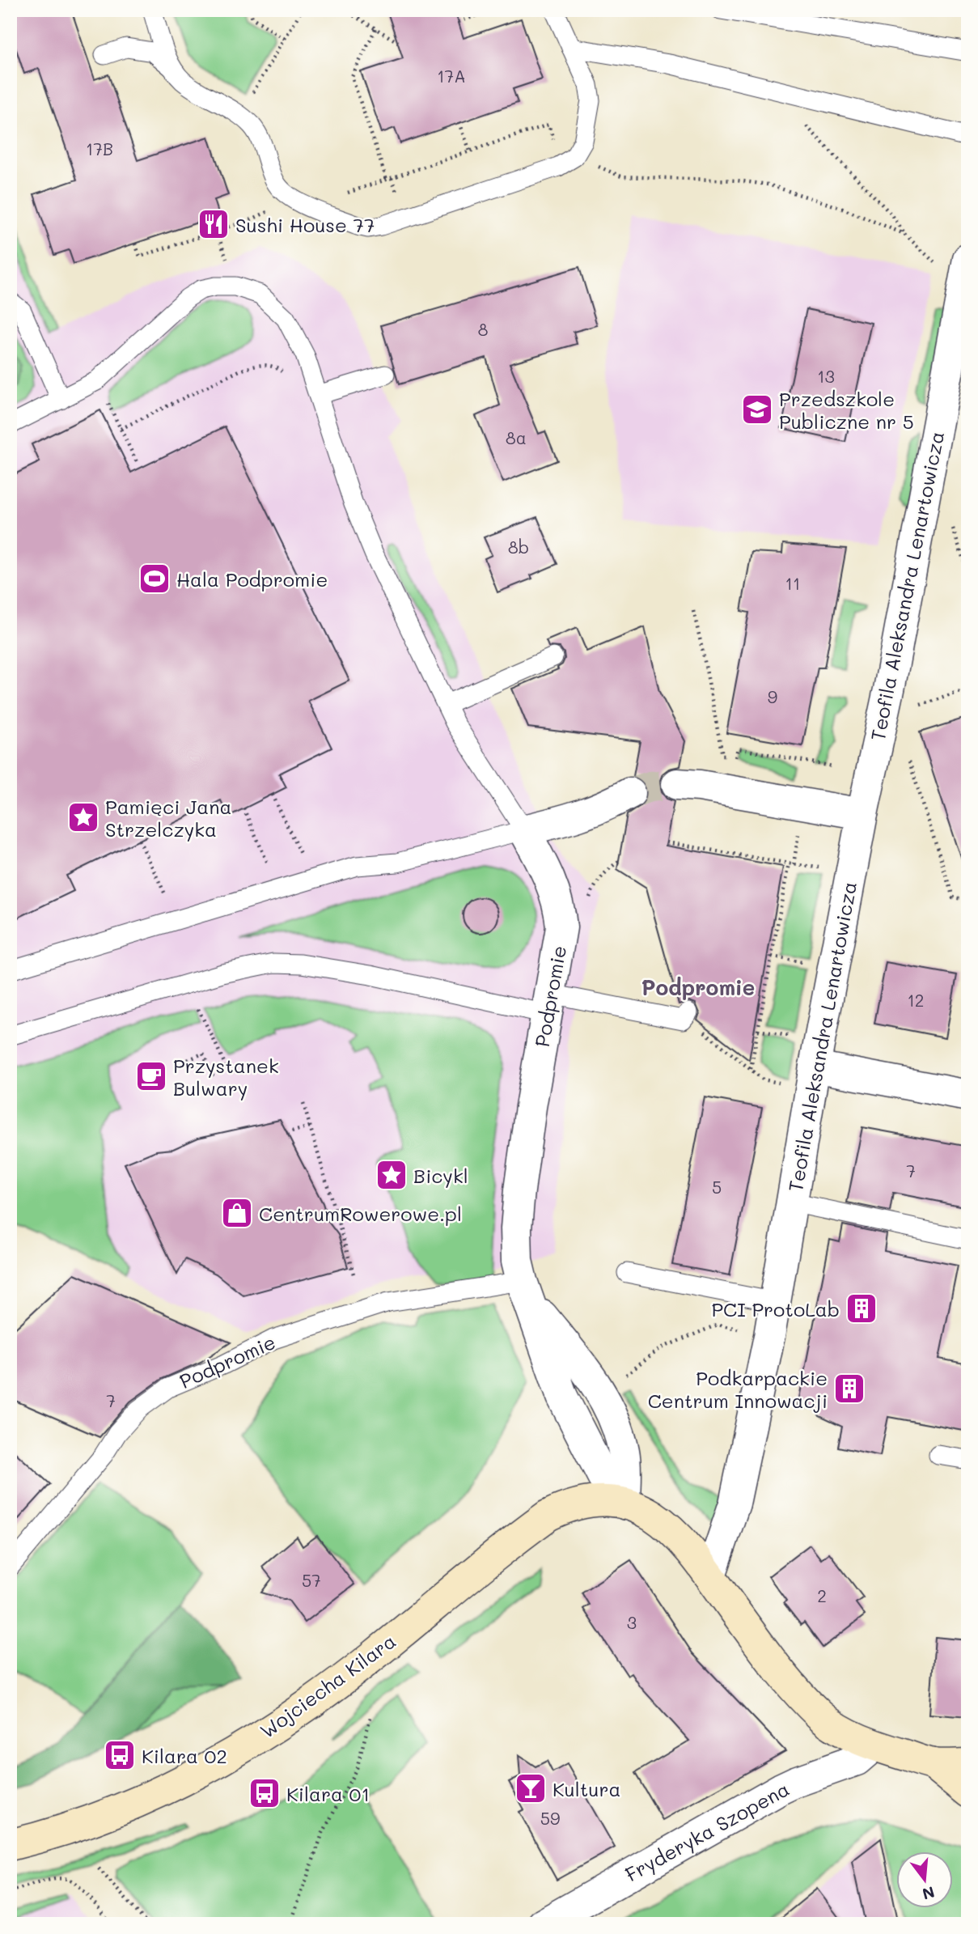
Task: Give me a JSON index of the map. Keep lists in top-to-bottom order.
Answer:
{
  "streets": {
    "main road": ["Podpromie", "Wojciecha Kilara"],
    "street": ["Teofila Aleksandra Lenartowicza", "Fryderyka Szopena"]
  },
  "crossings": [
    ["Teofila Aleksandra Lenartowicza", "Podpromie"],
    ["Podpromie", "Wojciecha Kilara"]
  ],
  "districts": ["Podpromie"],
  "places": {
    "restaurant": ["Sushi House 77"],
    "school or university": ["Przedszkole Publiczne nr 5"],
    "sports": ["Hala Podpromie"],
    "place": ["Pamięci Jana Strzelczyka", "Bicykl"],
    "cafe": ["Przystanek Bulwary"],
    "shop": ["CentrumRowerowe.pl"],
    "building": ["PCI ProtoLab", "Podkarpackie Centrum Innowacji"],
    "bus stop": ["Kilara 02", "Kilara 01"],
    "bar": ["Kultura"]
  },
  "house_numbers": [
    "17A",
    "17B",
    "8",
    "13",
    "8a",
    "8b",
    "11",
    "9",
    "12",
    "7",
    "5",
    "7",
    "57",
    "2",
    "3",
    "59"
  ],
  "north": "bottom"
}
